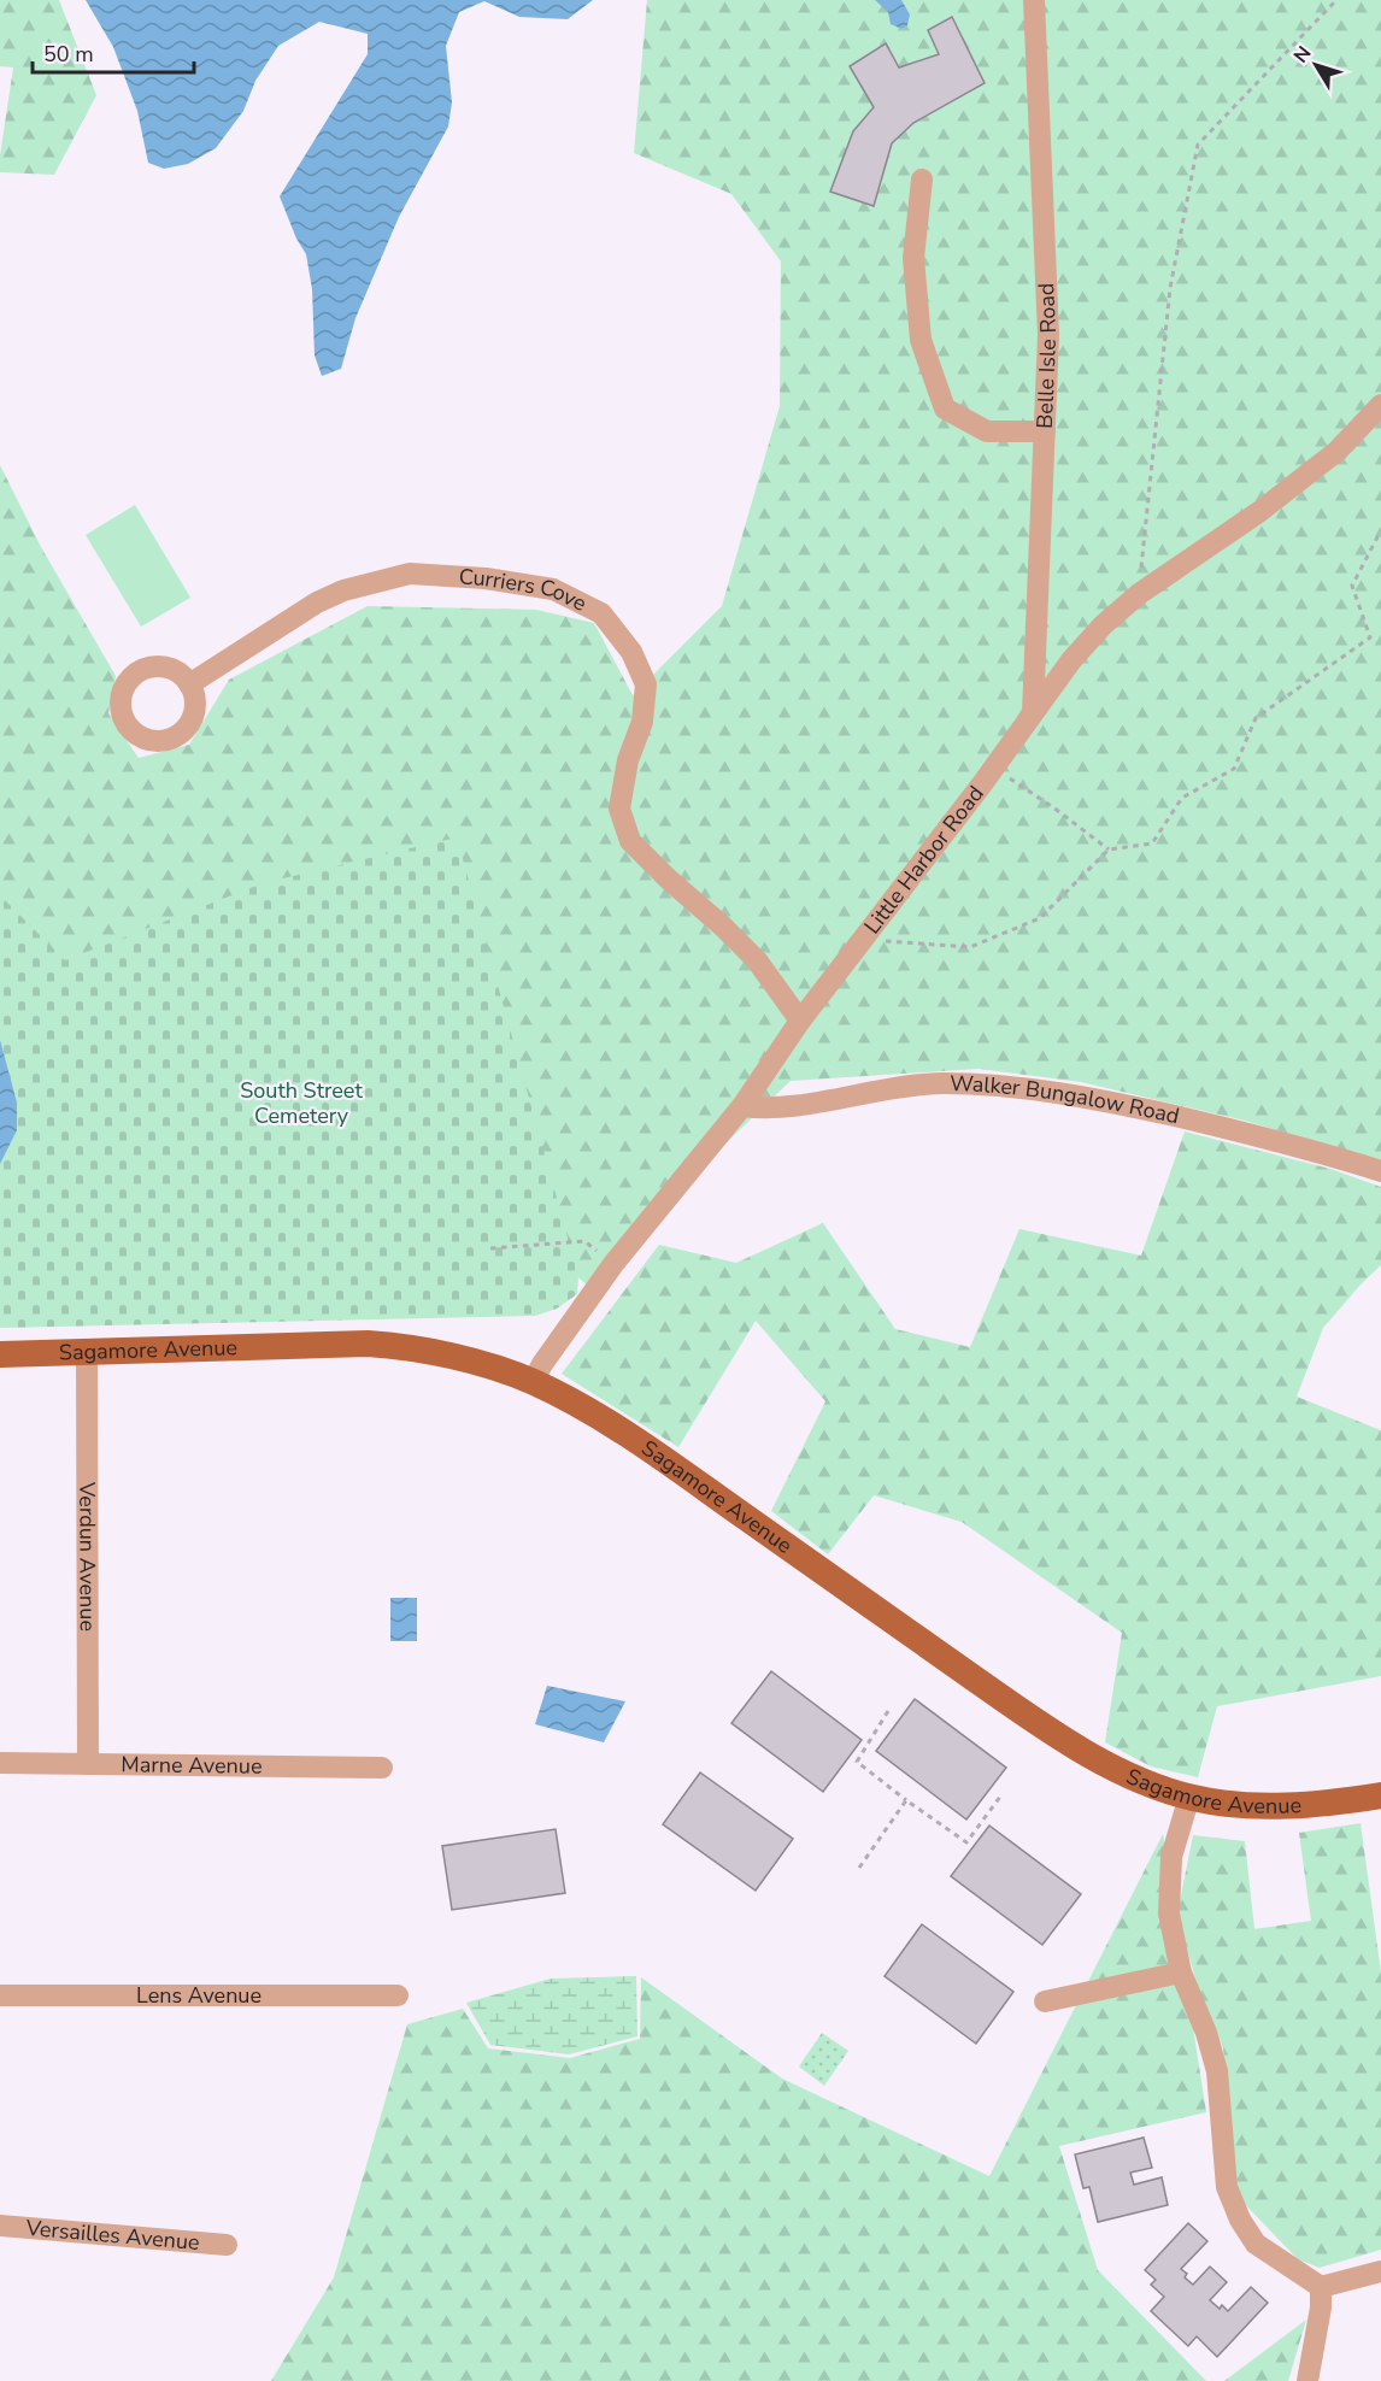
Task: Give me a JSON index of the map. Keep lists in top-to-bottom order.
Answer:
{
  "streets": {
    "main road": ["Sagamore Avenue"],
    "street": [
      "Belle Isle Road",
      "Curriers Cove",
      "Little Harbor Road",
      "Walker Bungalow Road",
      "Verdun Avenue",
      "Marne Avenue",
      "Lens Avenue",
      "Versailles Avenue"
    ]
  },
  "crossings": [
    ["Belle Isle Road", "Little Harbor Road"],
    ["Curriers Cove", "Little Harbor Road"],
    ["Little Harbor Road", "Walker Bungalow Road"],
    ["Little Harbor Road", "Sagamore Avenue"],
    ["Sagamore Avenue", "Verdun Avenue"],
    ["Verdun Avenue", "Marne Avenue"]
  ],
  "parks": ["South Street Cemetery"],
  "scale_bar": "50 m",
  "north": "top left"
}
